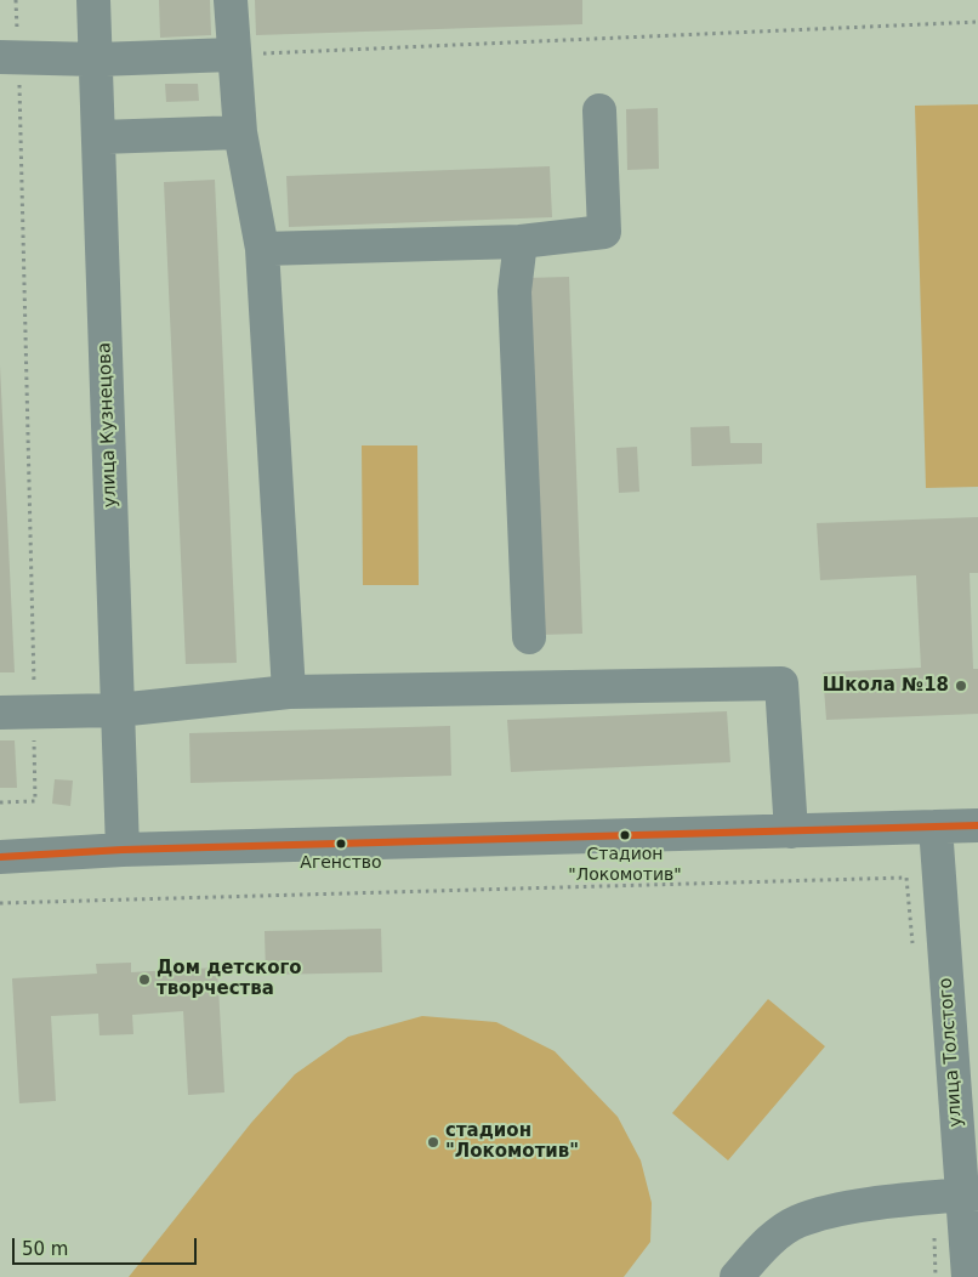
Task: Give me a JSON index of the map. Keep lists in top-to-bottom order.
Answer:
{
  "streets": {
    "street": ["улица Кузнецова", "улица Толстого"]
  },
  "places": [
    "Школа №18",
    "Стадион \"Локомотив\"",
    "Агенство",
    "Дом детского творчества",
    "стадион \"Локомотив\""
  ],
  "scale_bar": "50 m"
}
